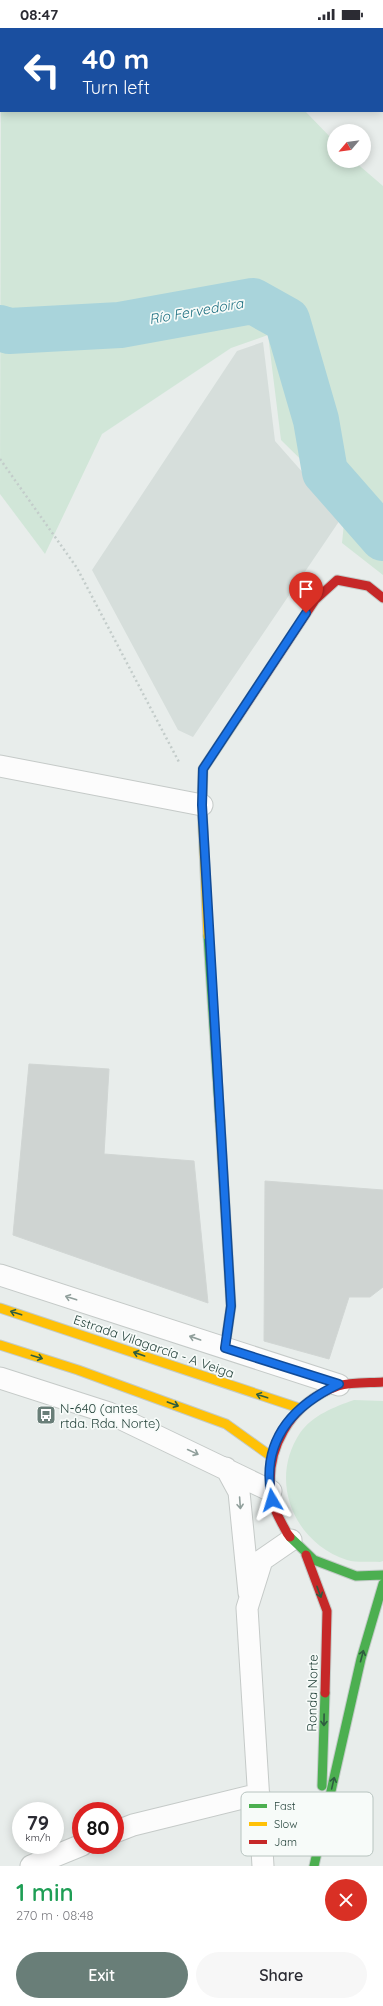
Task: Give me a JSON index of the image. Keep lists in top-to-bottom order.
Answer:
{
  "streets": {
    "main road": ["Estrada Vilagarcía - A Veiga", "Ronda Norte"]
  },
  "water": ["Río Fervedoira"],
  "places": {
    "bus stop": ["N-640 (antes rtda. Rda. Norte)"]
  },
  "legend": ["Fast", "Slow", "Jam"],
  "north": "bottom left",
  "page": {
    "status": "08:47",
    "turn": ["40 m", "Turn left"],
    "speed": "79 km/h",
    "limit": "80",
    "heading": ["1 min", "270 m · 08:48"],
    "buttons": ["Exit", "Share"]
  }
}
